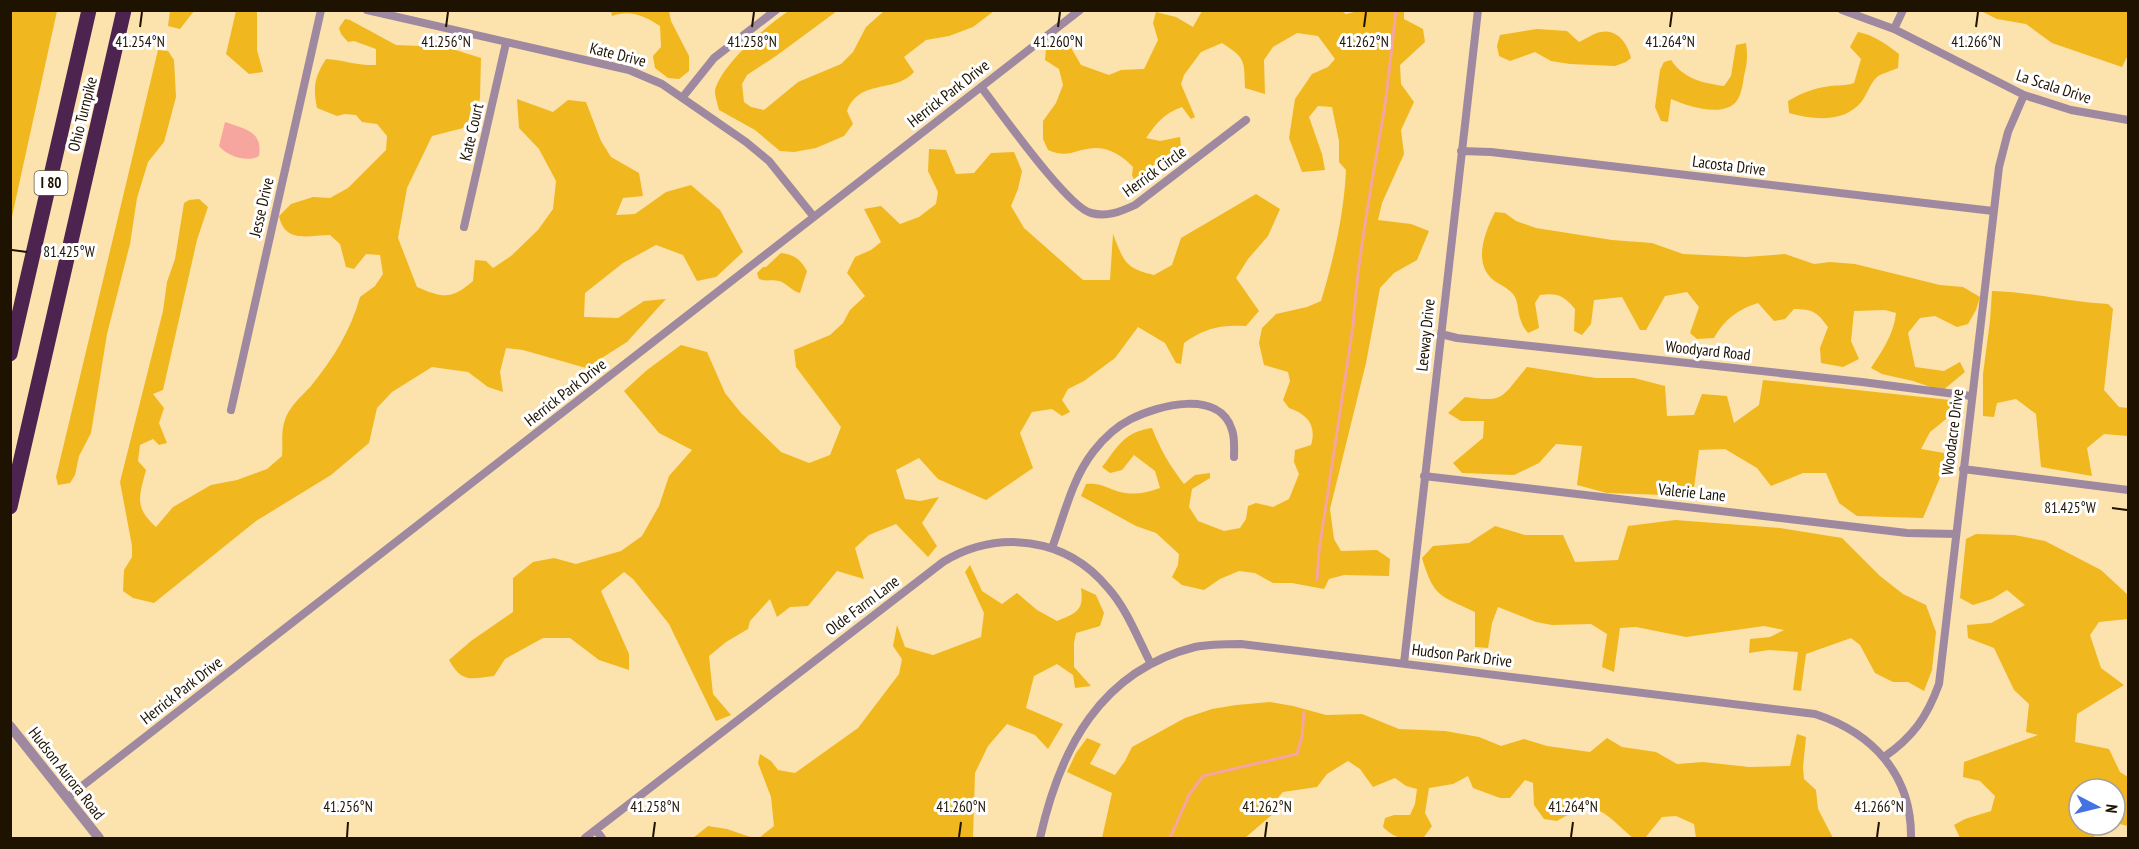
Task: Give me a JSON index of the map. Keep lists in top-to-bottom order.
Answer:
{
  "streets": {
    "highway": ["Ohio Turnpike", "I 80"],
    "street": [
      "Kate Drive",
      "La Scala Drive",
      "Herrick Park Drive",
      "Kate Court",
      "Lacosta Drive",
      "Herrick Circle",
      "Jesse Drive",
      "Leeway Drive",
      "Woodyard Road",
      "Woodacre Drive",
      "Valerie Lane",
      "Olde Farm Lane",
      "Hudson Park Drive",
      "Hudson Aurora Road"
    ]
  },
  "crossings": [
    ["Kate Drive", "Herrick Park Drive"],
    ["Kate Drive", "Kate Court"],
    ["La Scala Drive", "Woodacre Drive"],
    ["Herrick Park Drive", "Herrick Circle"],
    ["Herrick Park Drive", "Hudson Aurora Road"],
    ["Lacosta Drive", "Leeway Drive"],
    ["Lacosta Drive", "Woodacre Drive"],
    ["Leeway Drive", "Woodyard Road"],
    ["Leeway Drive", "Valerie Lane"],
    ["Leeway Drive", "Hudson Park Drive"],
    ["Woodyard Road", "Woodacre Drive"],
    ["Woodacre Drive", "Valerie Lane"],
    ["Woodacre Drive", "Hudson Park Drive"],
    ["Olde Farm Lane", "Hudson Park Drive"]
  ],
  "north": "right",
  "coordinates": [
    "41.254°N",
    "41.256°N",
    "41.258°N",
    "41.260°N",
    "41.262°N",
    "41.264°N",
    "41.266°N",
    "81.425°W"
  ]
}
